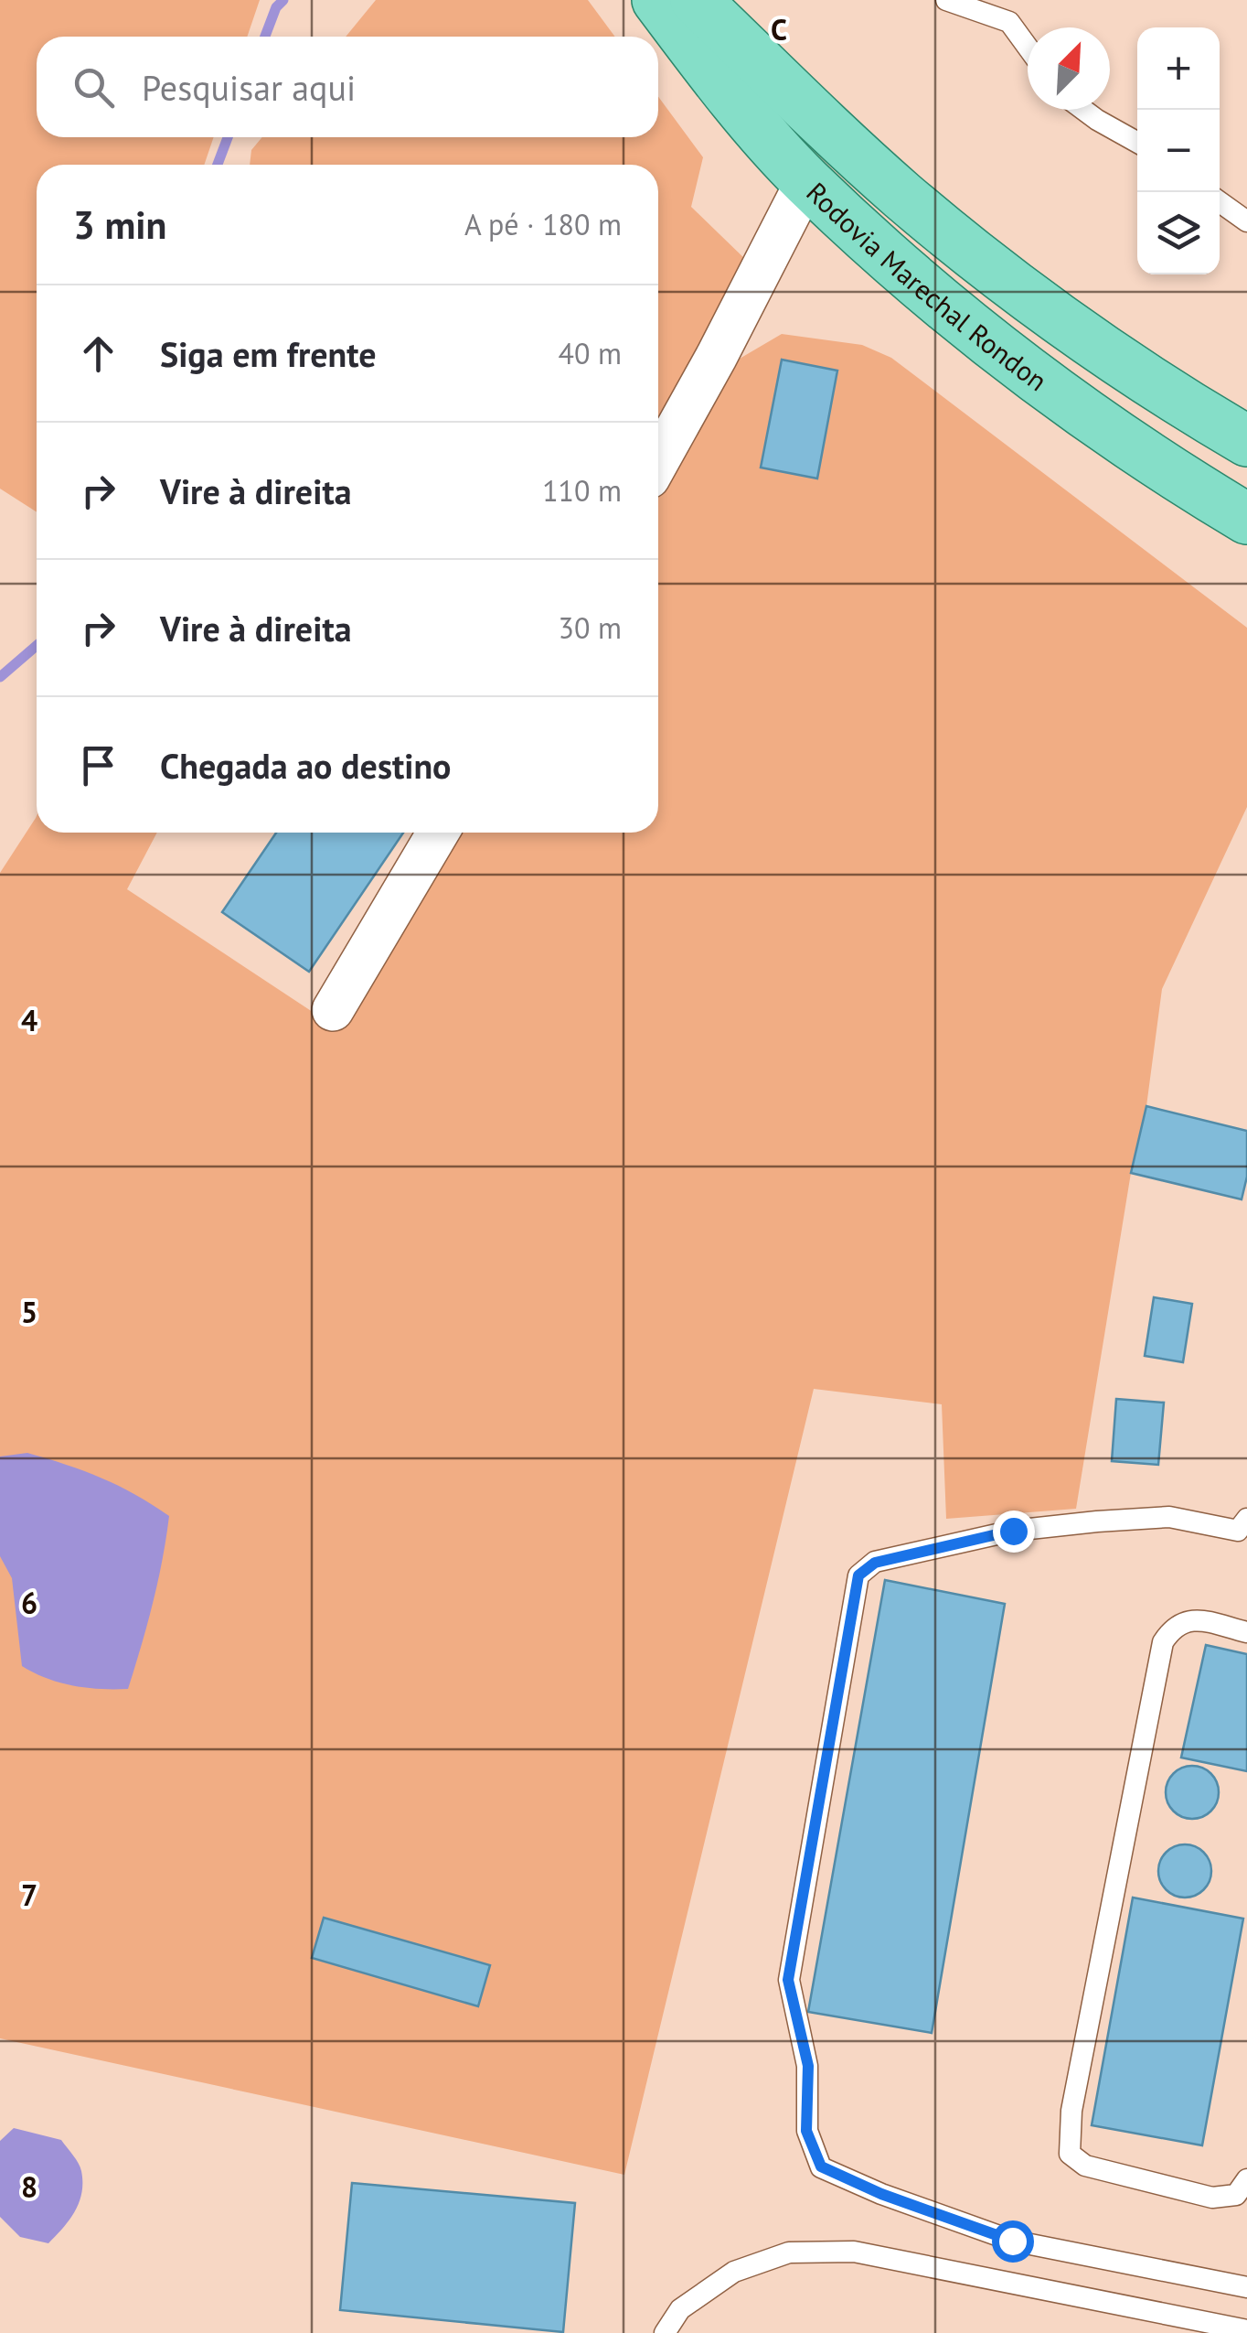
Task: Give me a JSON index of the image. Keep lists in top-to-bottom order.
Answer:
{
  "streets": {
    "main road": ["Rodovia Marechal Rondon"]
  },
  "north": "top right",
  "page": {
    "map_buttons": ["+", "−"],
    "search": "Pesquisar aqui",
    "heading": ["3 min", "A pé · 180 m"],
    "list": [
      ["Siga em frente", "40 m"],
      ["Vire à direita", "110 m"],
      ["Vire à direita", "30 m"],
      "Chegada ao destino"
    ]
  },
  "grid": {
    "columns": ["C"],
    "rows": [
      "4",
      "5",
      "6",
      "7",
      "8"
    ]
  }
}
